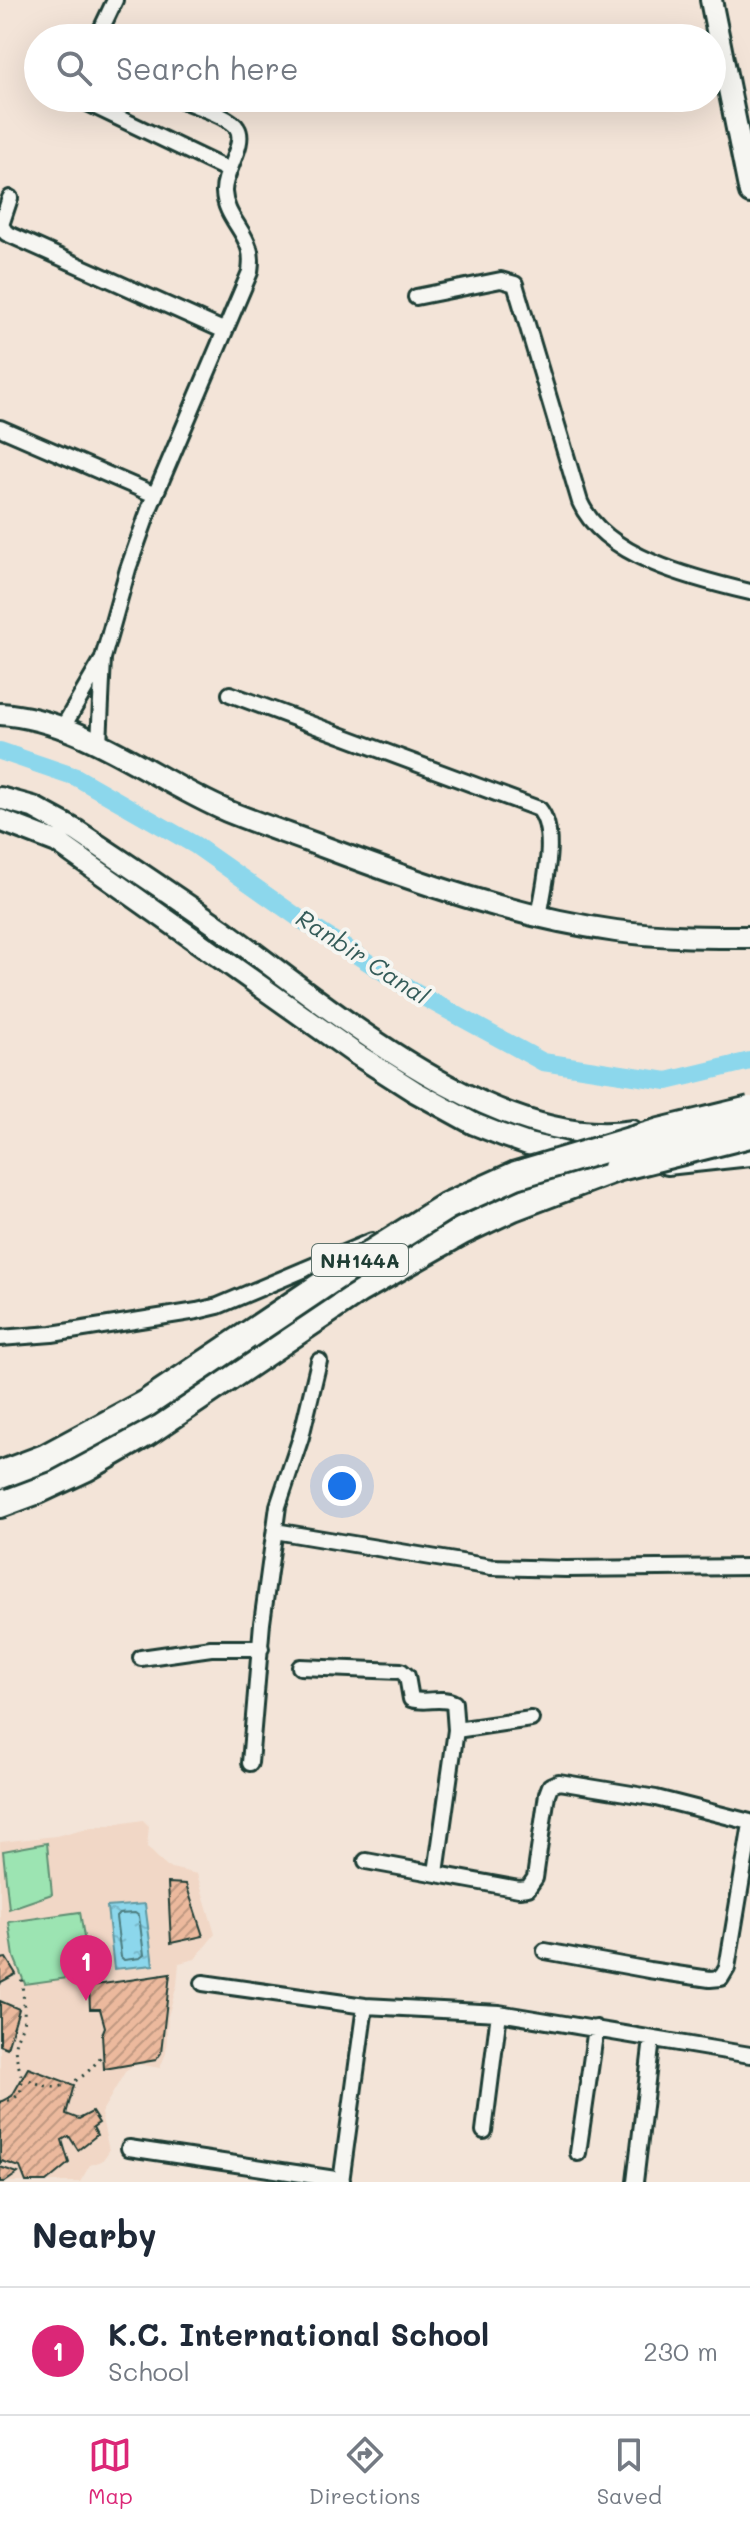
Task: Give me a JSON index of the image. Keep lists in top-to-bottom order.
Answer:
{
  "streets": {
    "highway": ["NH144A"]
  },
  "water": ["Ranbir Canal"],
  "page": {
    "search": "Search here",
    "pins": "1",
    "heading": "Nearby",
    "list": [
      {
        "mark": "1",
        "name": "K.C. International School",
        "note": "School",
        "value": "230 m"
      }
    ],
    "nav": ["Map", "Directions", "Saved"]
  }
}
